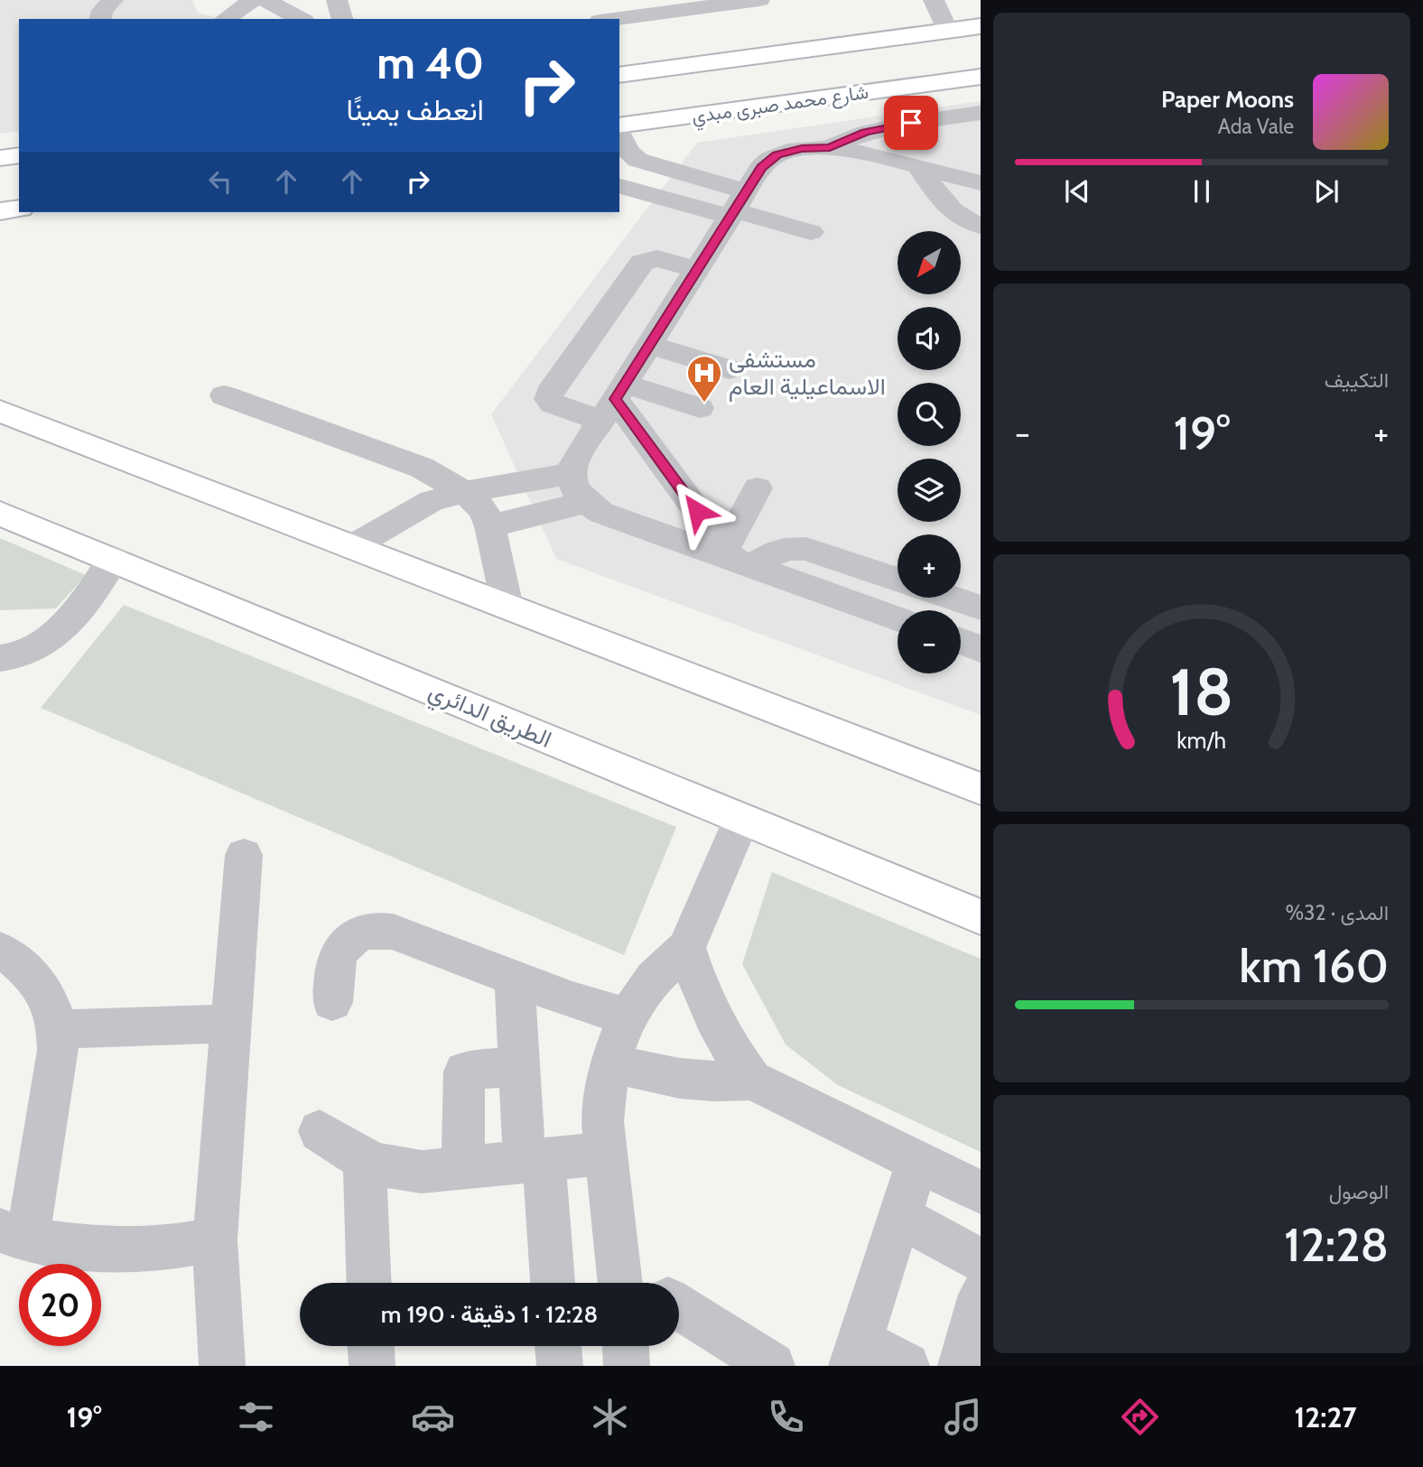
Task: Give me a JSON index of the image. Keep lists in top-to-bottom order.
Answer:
{
  "streets": {
    "main road": ["شارع محمد صبرى مبدي", "الطريق الدائري"]
  },
  "places": {
    "hospital": ["مستشفى الاسماعيلية العام"]
  },
  "north": "bottom left",
  "page": {
    "turn": ["40 m", "انعطف يمينًا"],
    "song": ["Paper Moons", "Ada Vale"],
    "map_buttons": ["+", "−"],
    "tile": [
      "التكييف",
      ["المدى · 32%", "160 km"],
      ["الوصول", "12:28"]
    ],
    "heat": ["−", "19°", "+"],
    "limit": "20",
    "trip": "12:28 · 1 دقيقة · 190 m",
    "tabs": ["12:27", "19°"],
    "gauge": ["18", "km/h"]
  }
}
